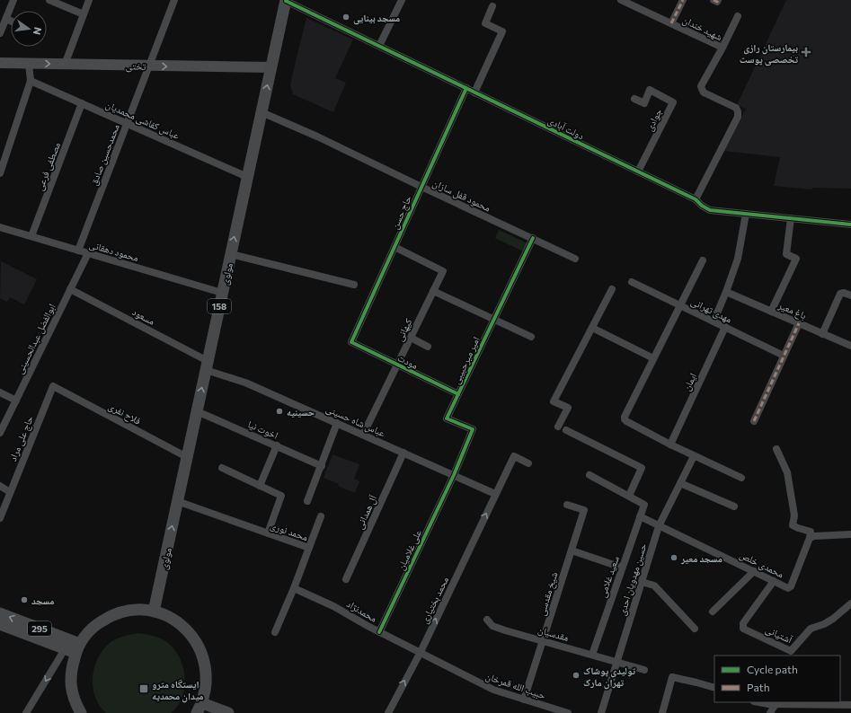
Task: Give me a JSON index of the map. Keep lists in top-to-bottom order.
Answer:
{
  "streets": {
    "main road": [
      "تختی",
      "مولوی",
      "158",
      "295"
    ],
    "street": [
      "شهید خندان",
      "عباس کفاشی محمدیان",
      "جوادی",
      "دولت آبادی",
      "محمدحسین صادق",
      "مصطفی فرعی",
      "محمود قفل سازان",
      "حاج حسن",
      "محمود دهقانی",
      "مهدی تهرانی",
      "باغ معیر",
      "مسعود",
      "کیهانی",
      "ابوالفضل عبدالحسینی",
      "امیر میرحبیبی",
      "مودت",
      "ایمان",
      "فلاح نفری",
      "عباس شاه حسینی",
      "اخوت نیا",
      "حاج علی مراد",
      "آل همدانی",
      "محمد نوری",
      "علی غلامیان",
      "محمدی خلص",
      "سعید غلامی",
      "حسین مهدویان احدی",
      "شیخ مقدسی",
      "محمد بختیاری",
      "محمدنژاد",
      "مقدسیان",
      "آشتیانی",
      "حبیب الله قمرخان"
    ]
  },
  "crossings": [
    ["شهید خندان", "دولت آبادی"],
    ["تختی", "محمدحسین صادق"],
    ["تختی", "مولوی"],
    ["عباس کفاشی محمدیان", "محمدحسین صادق"],
    ["عباس کفاشی محمدیان", "مصطفی فرعی"],
    ["عباس کفاشی محمدیان", "مولوی"],
    ["جوادی", "دولت آبادی"],
    ["دولت آبادی", "حاج حسن"],
    ["دولت آبادی", "مولوی"],
    ["محمدحسین صادق", "محمود دهقانی"],
    ["مصطفی فرعی", "محمود دهقانی"],
    ["محمود قفل سازان", "حاج حسن"],
    ["محمود قفل سازان", "مولوی"],
    ["محمود قفل سازان", "امیر میرحبیبی"],
    ["حاج حسن", "کیهانی"],
    ["حاج حسن", "مودت"],
    ["محمود دهقانی", "مولوی"],
    ["محمود دهقانی", "ابوالفضل عبدالحسینی"],
    ["مولوی", "مسعود"],
    ["مولوی", "فلاح نفری"],
    ["مولوی", "عباس شاه حسینی"],
    ["مولوی", "اخوت نیا"],
    ["مولوی", "محمد نوری"],
    ["مهدی تهرانی", "ایمان"],
    ["مسعود", "ابوالفضل عبدالحسینی"],
    ["مسعود", "عباس شاه حسینی"],
    ["کیهانی", "مودت"],
    ["کیهانی", "عباس شاه حسینی"],
    ["امیر میرحبیبی", "مودت"],
    ["امیر میرحبیبی", "عباس شاه حسینی"],
    ["امیر میرحبیبی", "علی غلامیان"],
    ["فلاح نفری", "حاج علی مراد"],
    ["عباس شاه حسینی", "آل همدانی"],
    ["عباس شاه حسینی", "علی غلامیان"],
    ["عباس شاه حسینی", "محمد بختیاری"],
    ["محمد نوری", "محمدنژاد"],
    ["علی غلامیان", "محمدنژاد"],
    ["محمدی خلص", "سعید غلامی"],
    ["محمدی خلص", "حسین مهدویان احدی"],
    ["محمدی خلص", "آشتیانی"],
    ["سعید غلامی", "مقدسیان"],
    ["حسین مهدویان احدی", "مقدسیان"],
    ["شیخ مقدسی", "مقدسیان"],
    ["شیخ مقدسی", "حبیب الله قمرخان"],
    ["محمد بختیاری", "محمدنژاد"],
    ["محمد بختیاری", "حبیب الله قمرخان"],
    ["محمدنژاد", "حبیب الله قمرخان"]
  ],
  "one_way": ["تختی", "مولوی", "محمد بختیاری"],
  "places": {
    "other": [
      "مسجد بینایی",
      "حسینیه",
      "مسجد معیر",
      "مسجد",
      "تولیدی پوشاک تهران مارک"
    ],
    "health": ["بیمارستان رازی تخصصی پوست"],
    "transit": ["ایستگاه مترو میدان محمدیه"]
  },
  "legend": ["Cycle path", "Path"],
  "north": "right"
}
